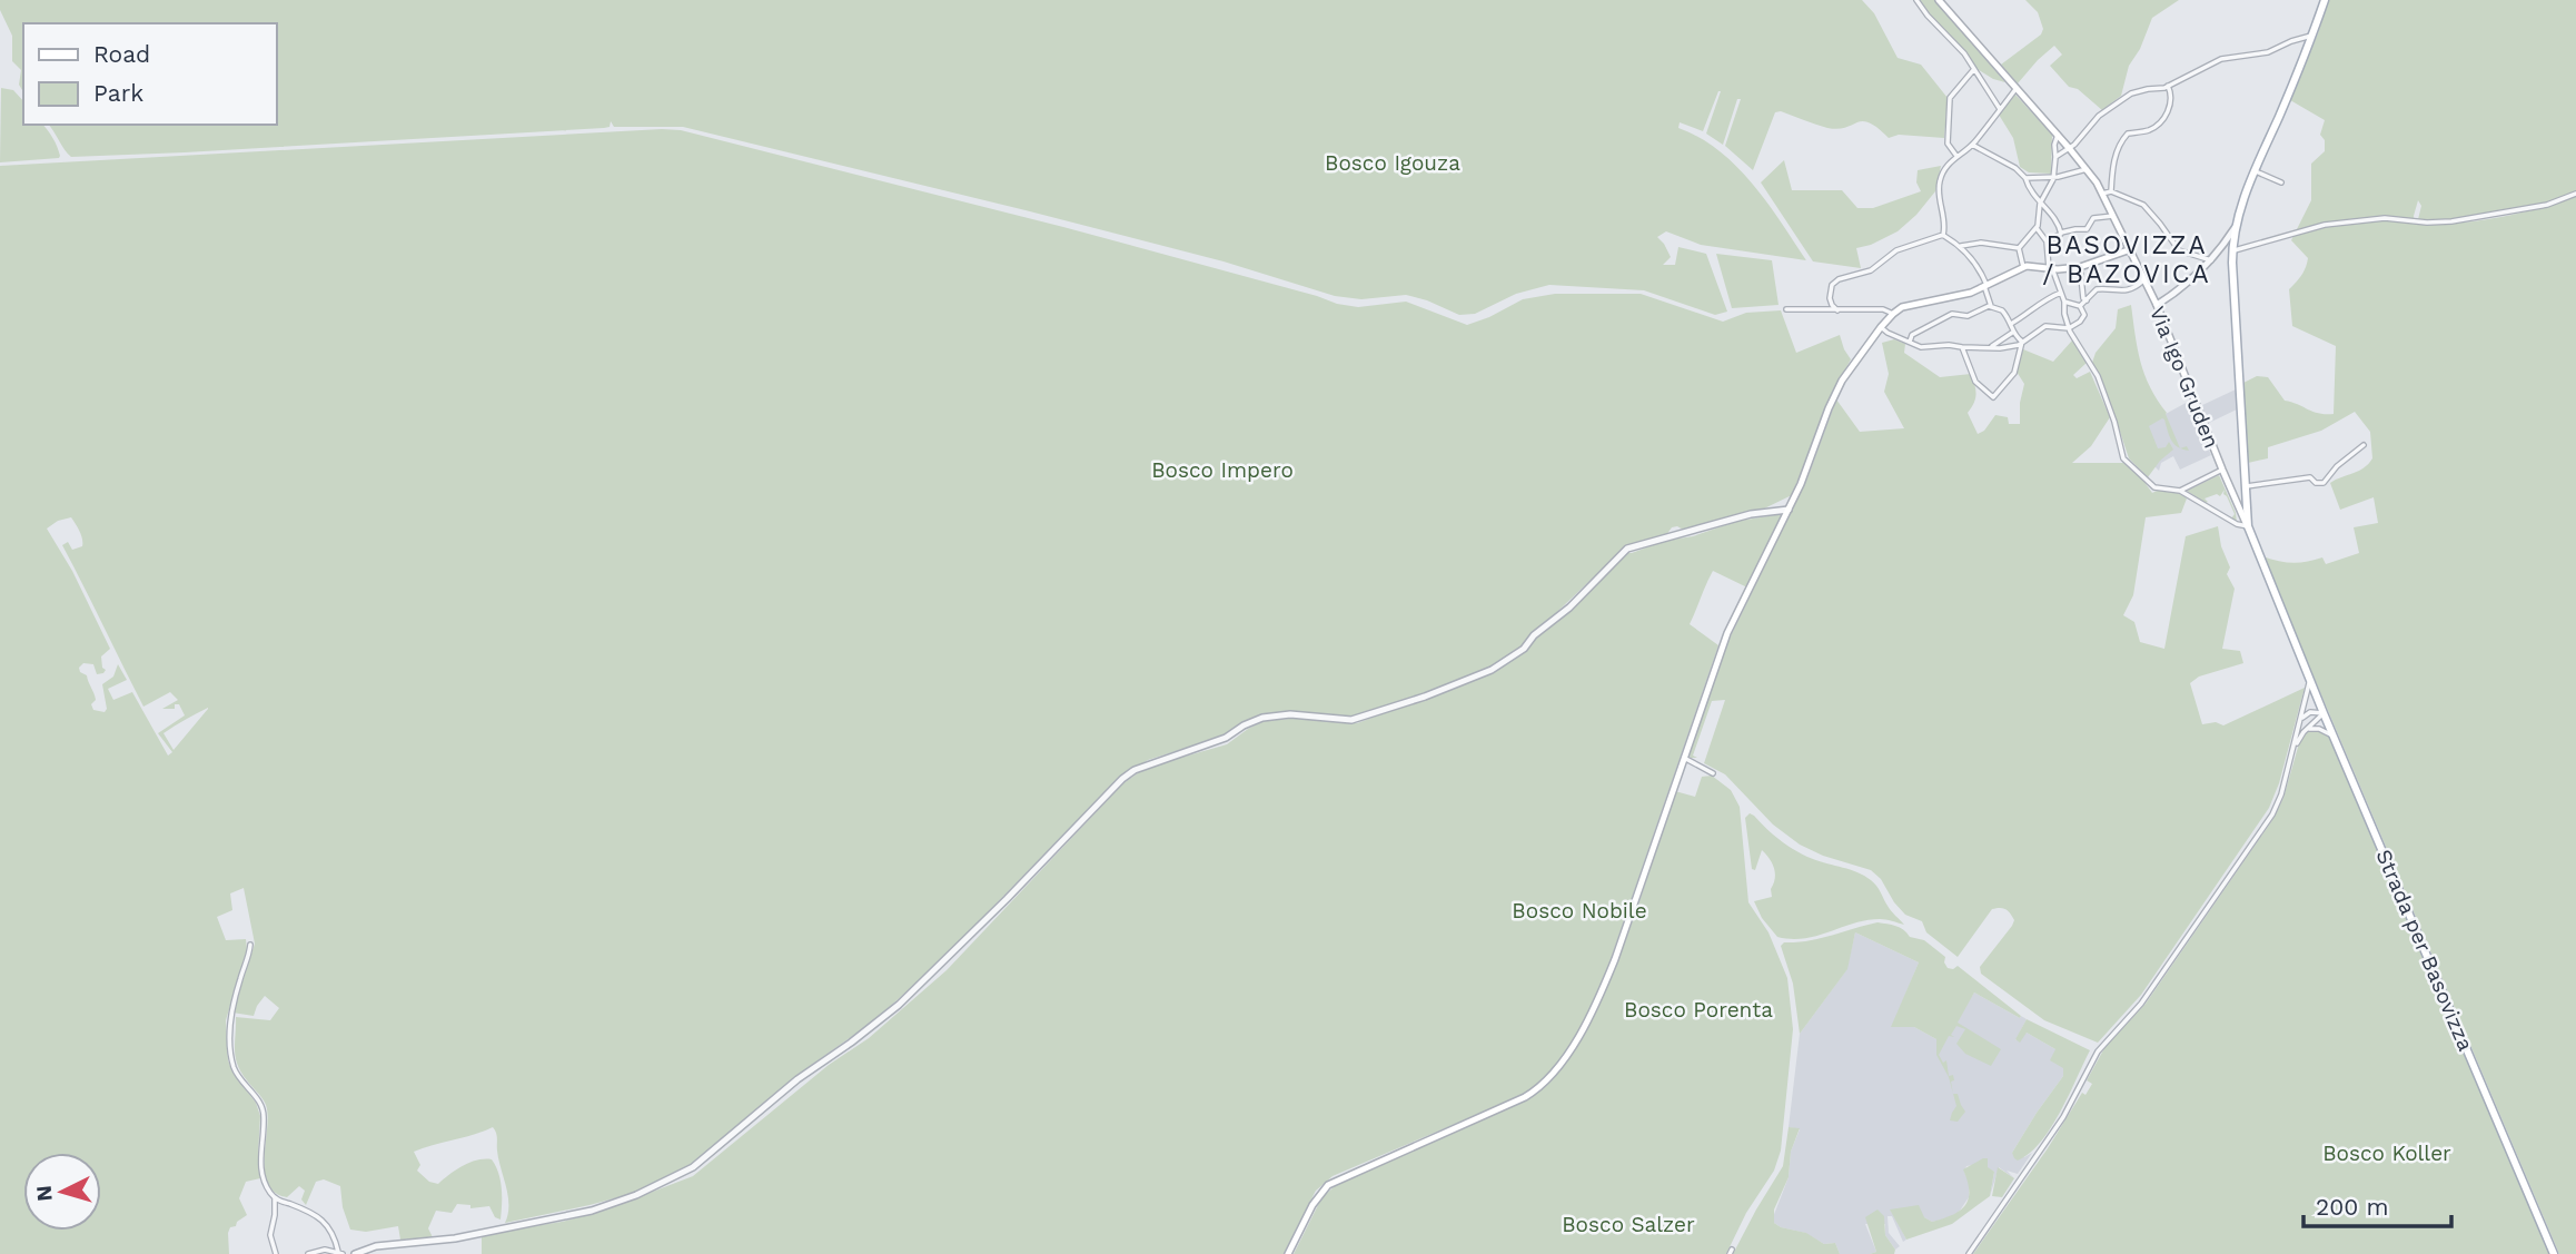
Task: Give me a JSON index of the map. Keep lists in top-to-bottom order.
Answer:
{
  "streets": {
    "main road": ["Via Igo Gruden", "Strada per Basovizza"]
  },
  "crossings": [
    ["Via Igo Gruden", "Strada per Basovizza"]
  ],
  "districts": ["BASOVIZZA / BAZOVICA"],
  "parks": [
    "Bosco Igouza",
    "Bosco Impero",
    "Bosco Nobile",
    "Bosco Porenta",
    "Bosco Koller",
    "Bosco Salzer"
  ],
  "legend": ["Road", "Park"],
  "scale_bar": "200 m",
  "north": "left"
}
